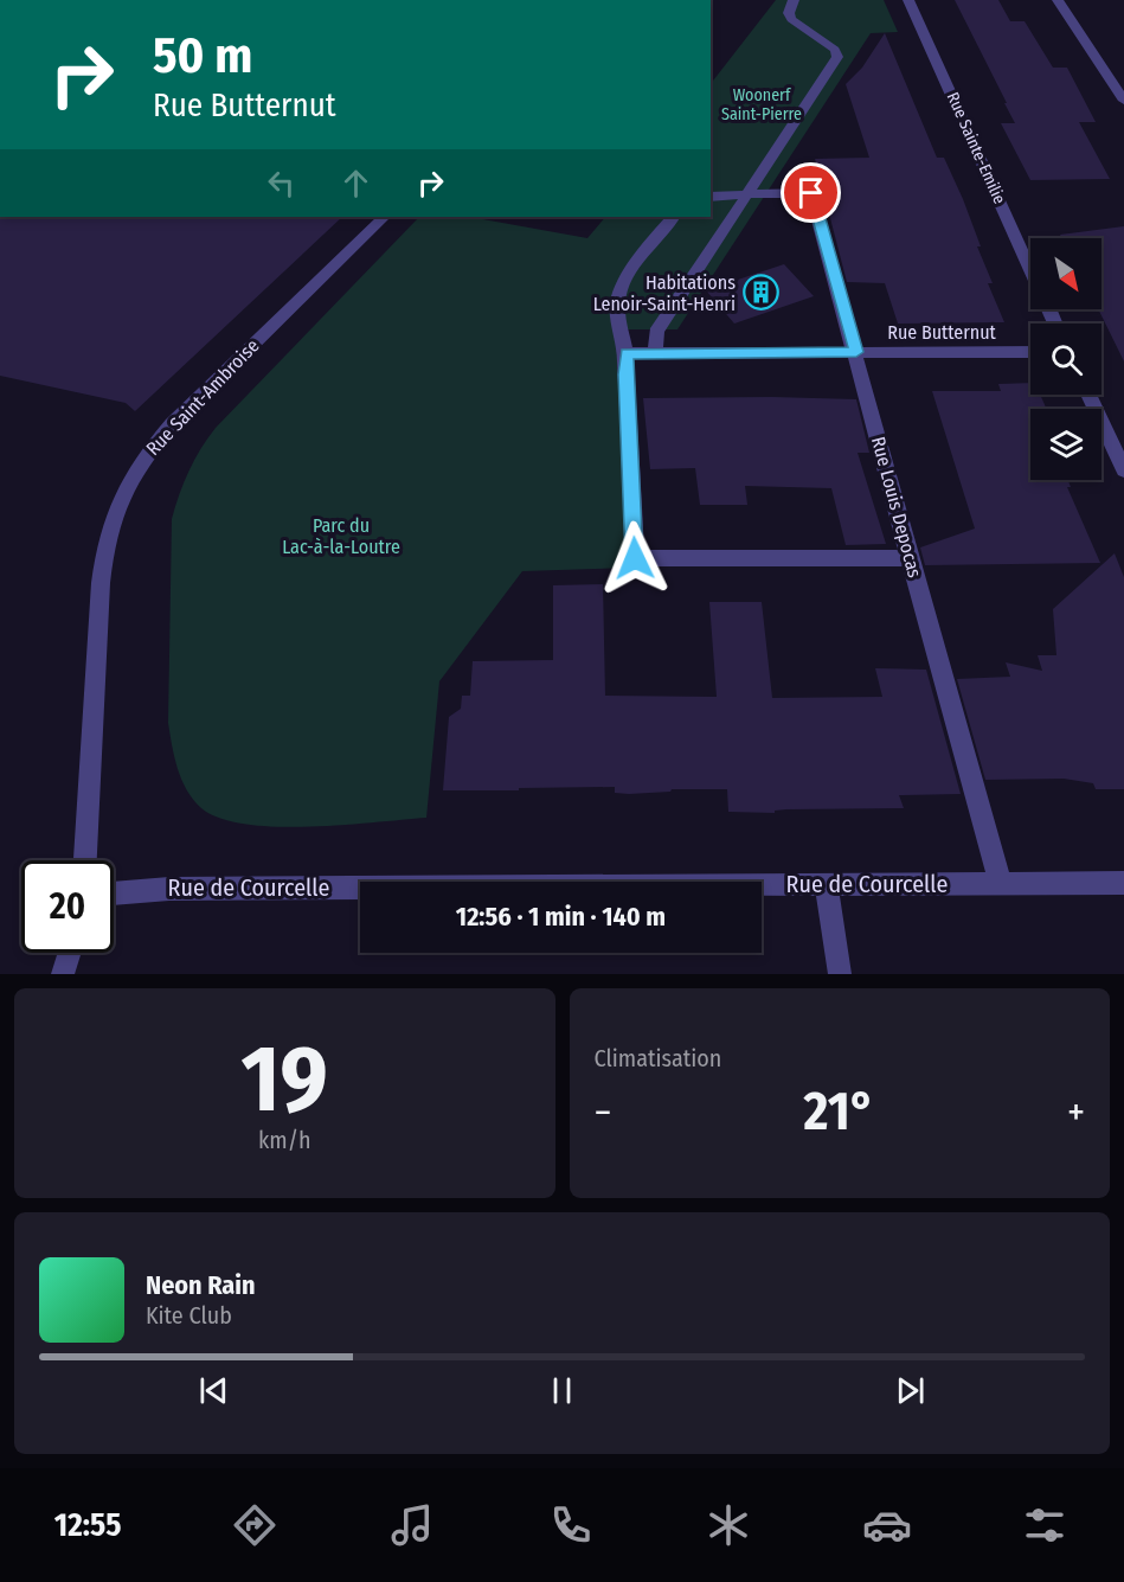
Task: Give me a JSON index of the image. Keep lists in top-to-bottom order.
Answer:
{
  "streets": {
    "street": [
      "Rue Sainte-Emilie",
      "Rue Butternut",
      "Rue Saint-Ambroise",
      "Rue Louis Depocas",
      "Rue de Courcelle"
    ]
  },
  "crossings": [
    ["Rue Butternut", "Rue Louis Depocas"],
    ["Rue Louis Depocas", "Rue de Courcelle"]
  ],
  "parks": ["Woonerf Saint-Pierre", "Parc du Lac-à-la-Loutre"],
  "places": {
    "building": ["Habitations Lenoir-Saint-Henri"]
  },
  "north": "bottom right",
  "page": {
    "turn": ["50 m", "Rue Butternut"],
    "limit": "20",
    "trip": "12:56 · 1 min · 140 m",
    "tile": [
      ["19", "km/h"],
      "Climatisation"
    ],
    "heat": ["−", "21°", "+"],
    "song": ["Neon Rain", "Kite Club"],
    "tabs": "12:55"
  }
}
